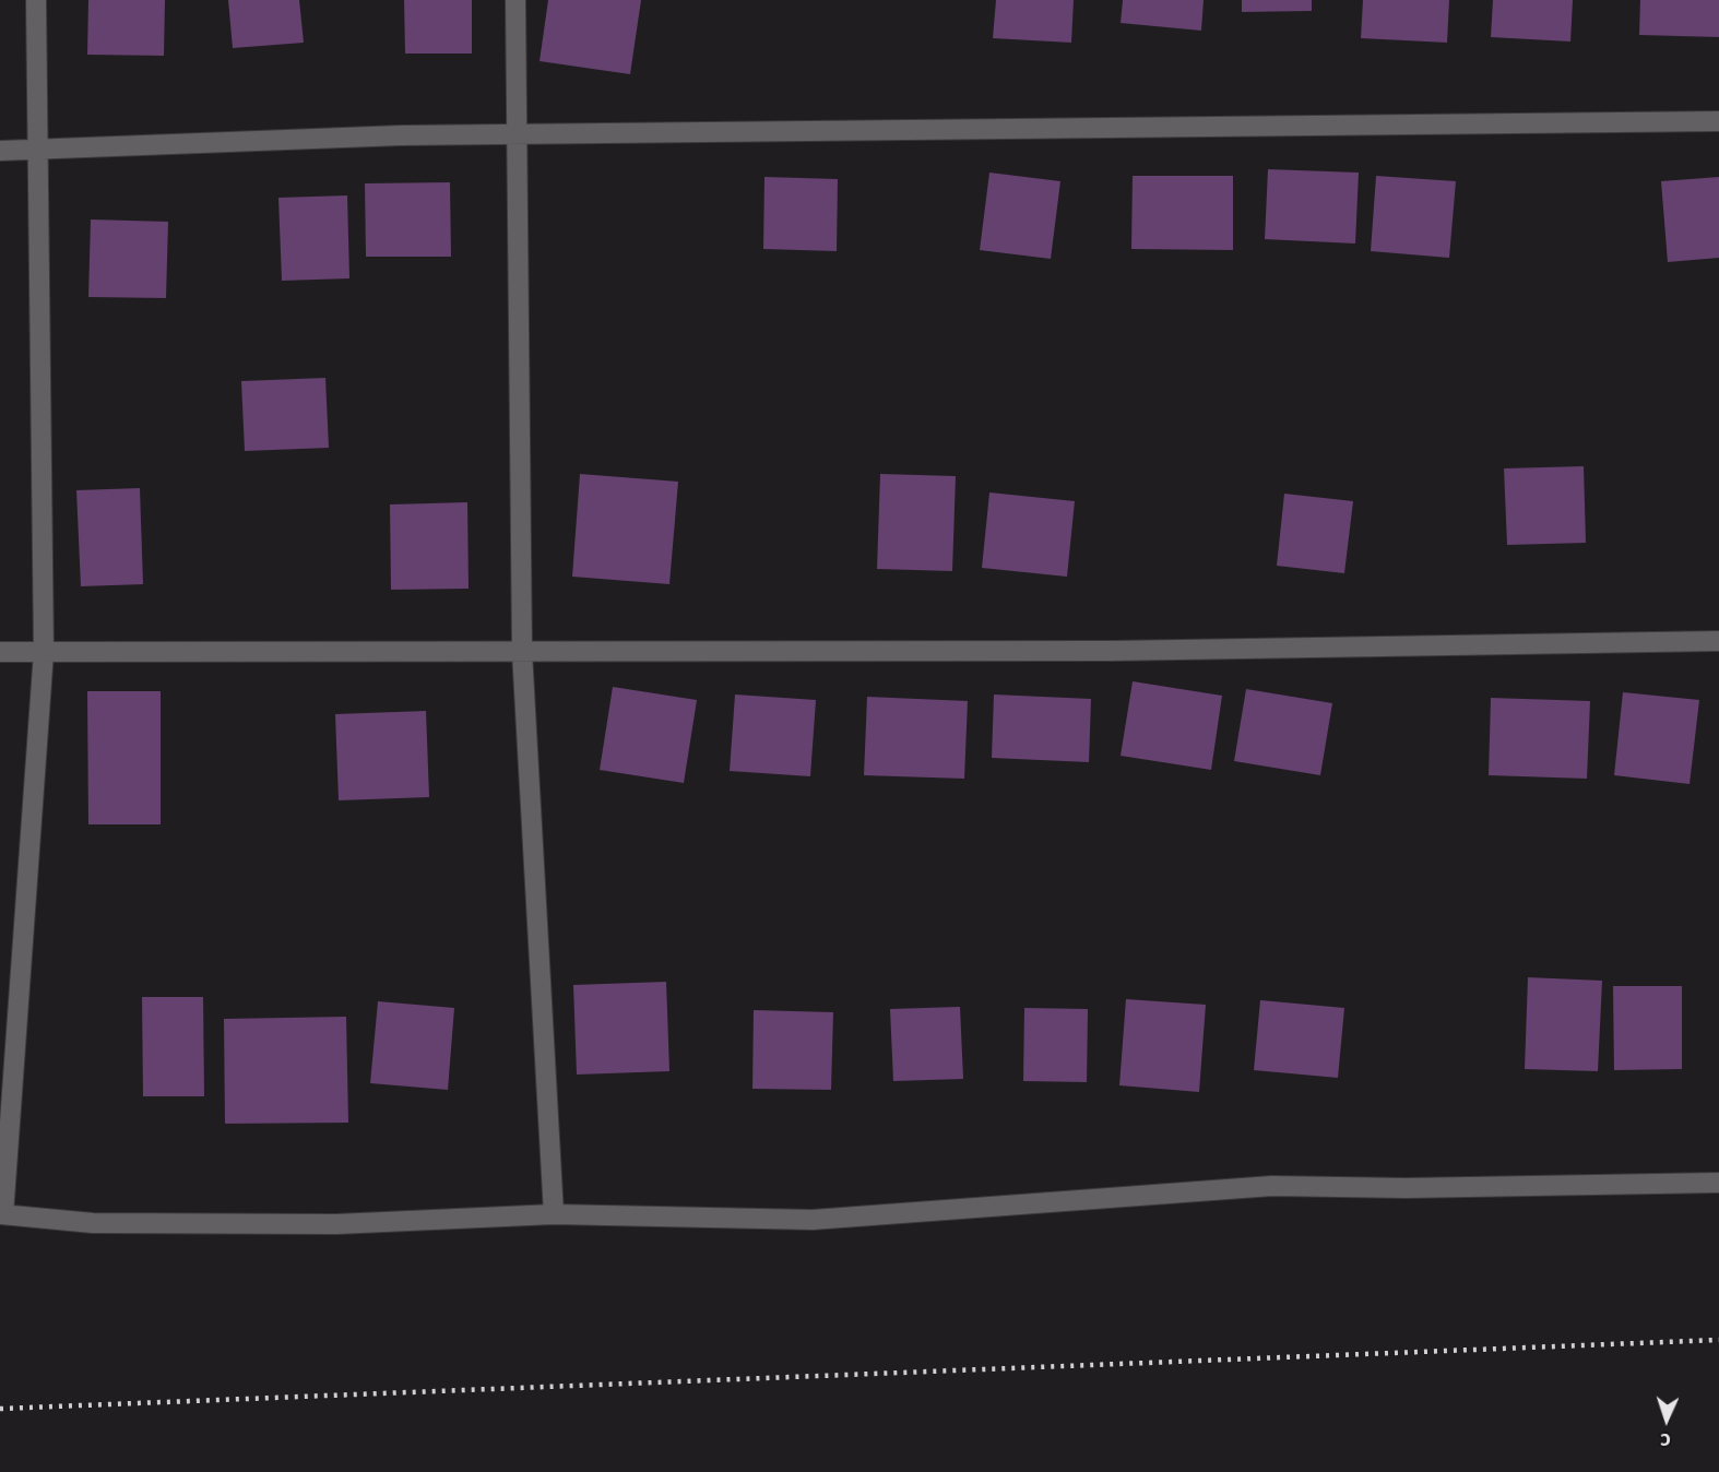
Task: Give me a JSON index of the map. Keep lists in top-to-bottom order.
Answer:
{
  "north": "bottom"
}
